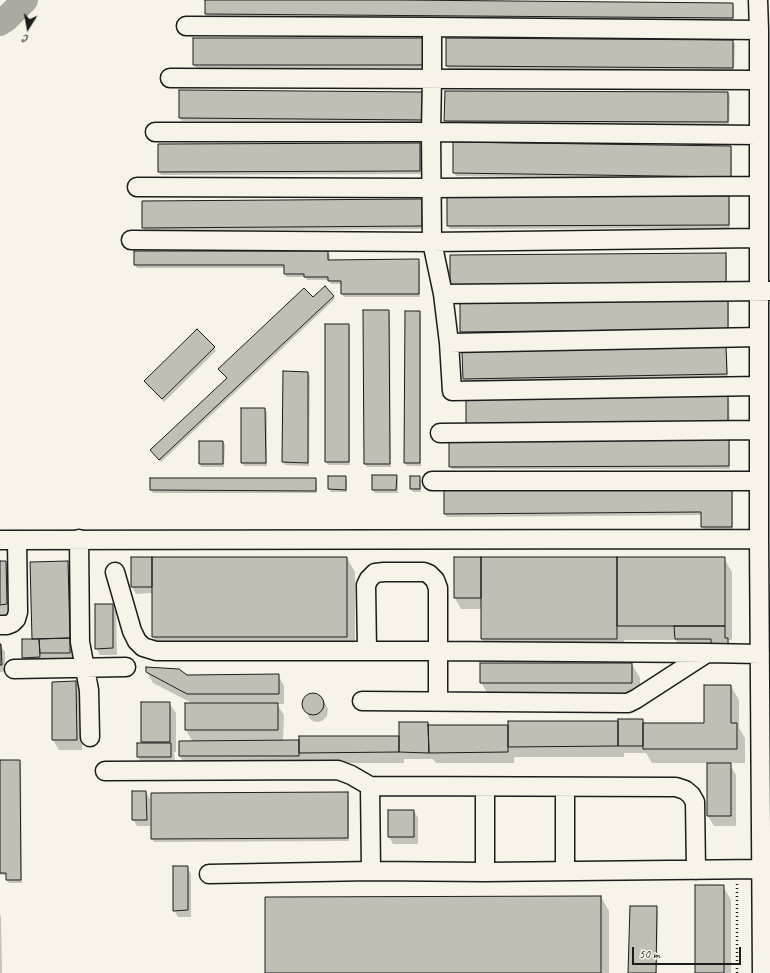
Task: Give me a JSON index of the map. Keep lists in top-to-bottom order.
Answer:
{
  "scale_bar": "50 m",
  "north": "bottom"
}
